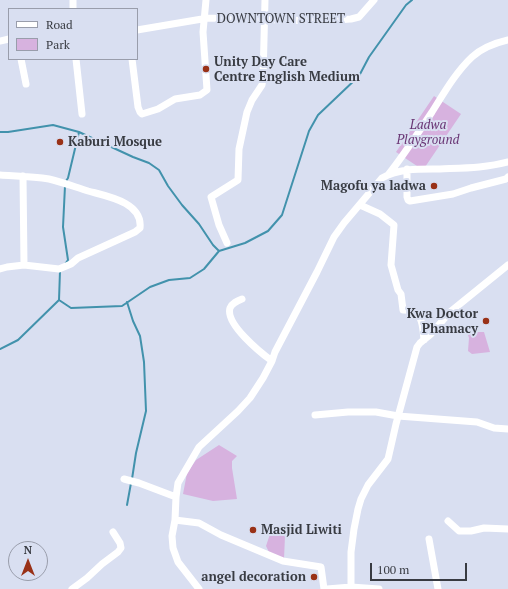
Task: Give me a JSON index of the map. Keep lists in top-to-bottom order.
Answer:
{
  "streets": {
    "street": ["DOWNTOWN STREET"]
  },
  "parks": ["Ladwa Playground"],
  "places": [
    "Unity Day Care Centre English Medium",
    "Kaburi Mosque",
    "Magofu ya ladwa",
    "Kwa Doctor Phamacy",
    "Masjid Liwiti",
    "angel decoration"
  ],
  "legend": ["Road", "Park"],
  "scale_bar": "100 m",
  "north": "top"
}
